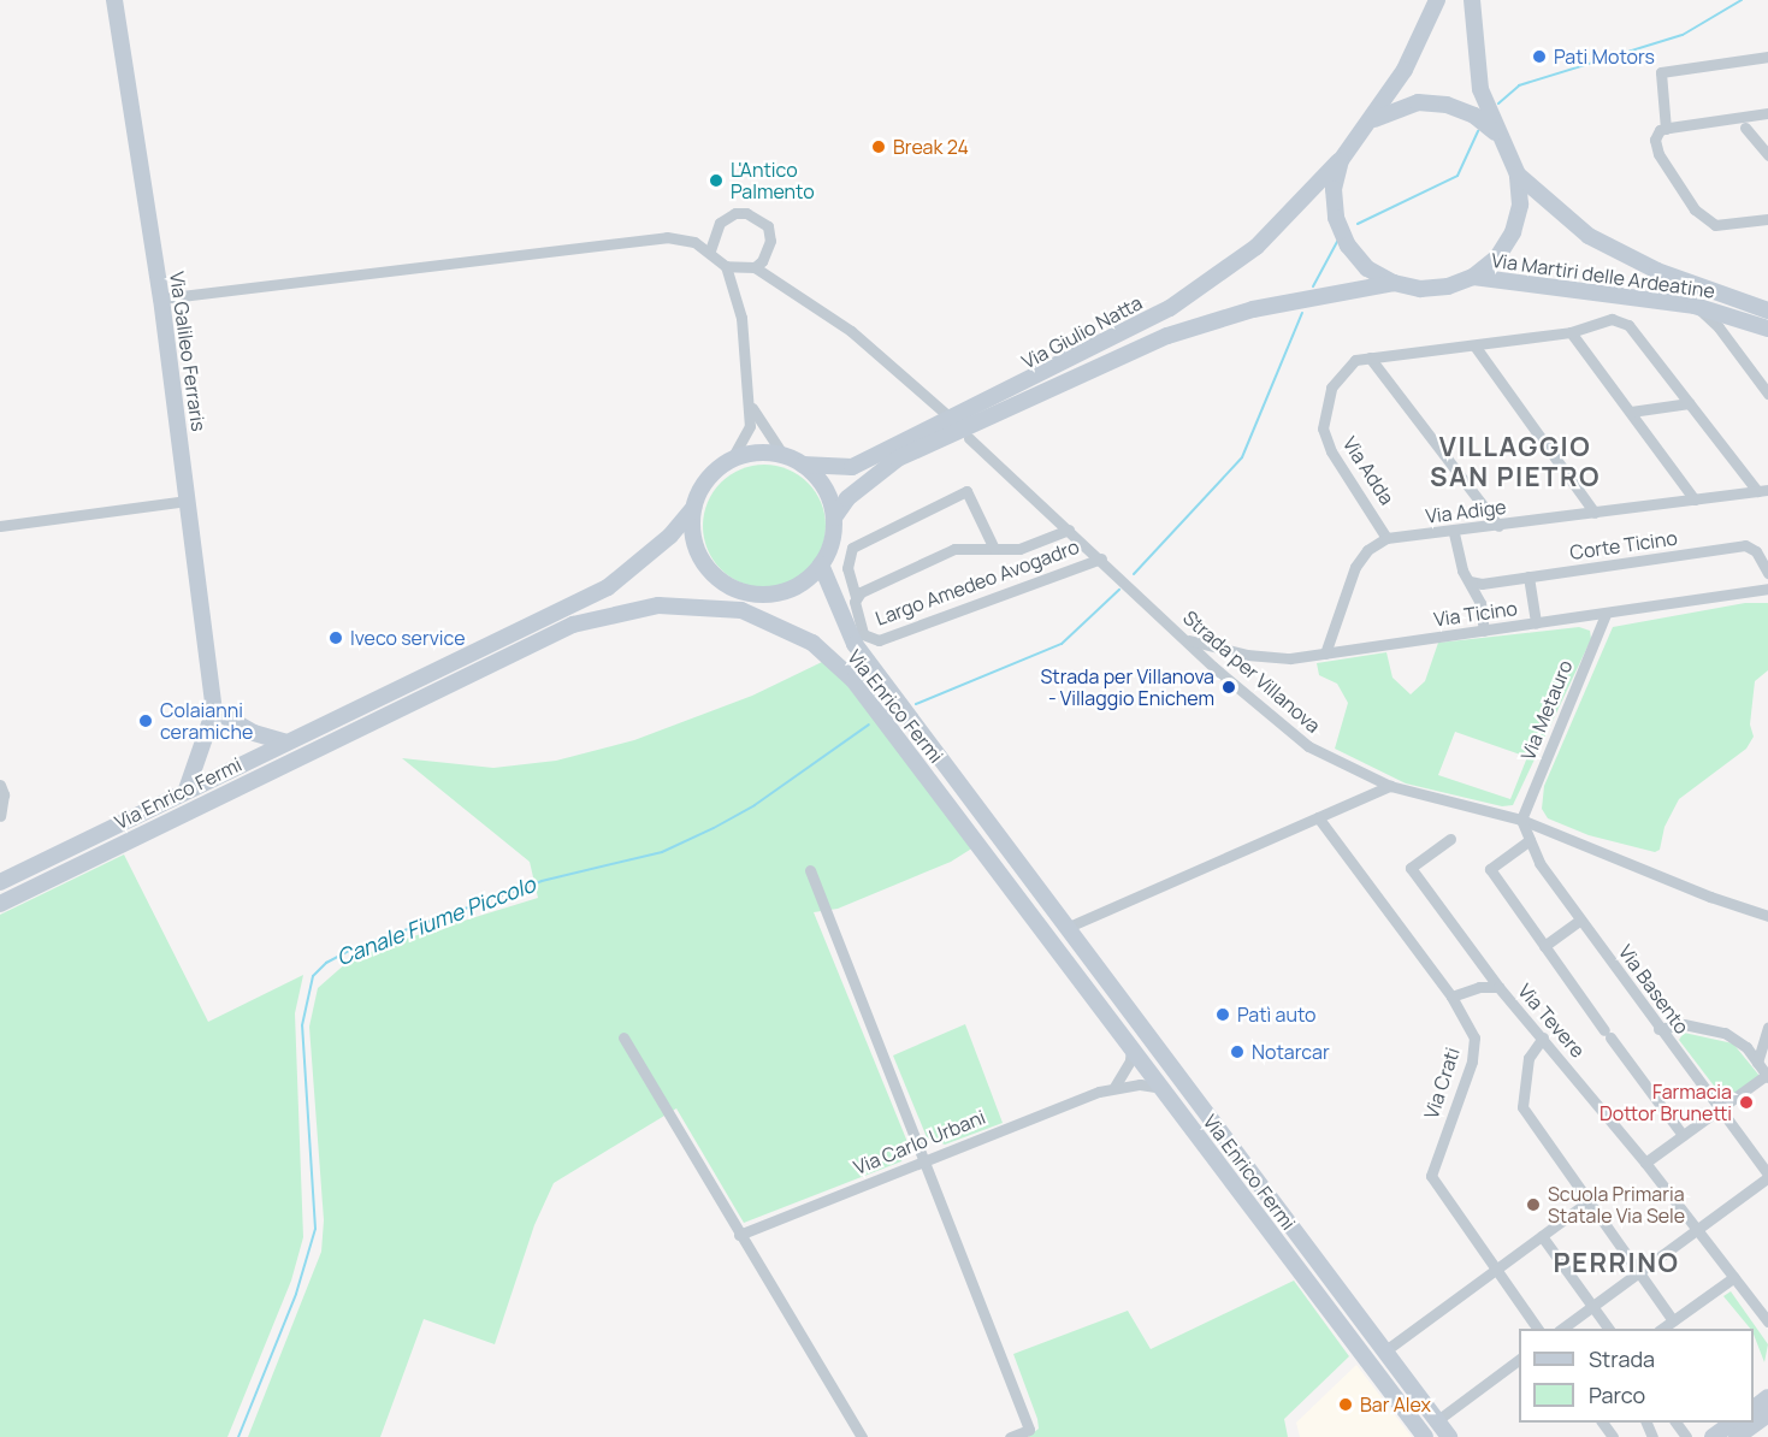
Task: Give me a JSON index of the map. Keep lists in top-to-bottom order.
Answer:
{
  "streets": {
    "main road": [
      "Via Martiri delle Ardeatine",
      "Via Giulio Natta",
      "Via Galileo Ferraris",
      "Via Enrico Fermi"
    ],
    "street": [
      "Via Adda",
      "Via Adige",
      "Corte Ticino",
      "Largo Amedeo Avogadro",
      "Via Ticino",
      "Strada per Villanova",
      "Via Metauro",
      "Via Basento",
      "Via Tevere",
      "Via Crati",
      "Via Carlo Urbani"
    ]
  },
  "crossings": [
    ["Via Martiri delle Ardeatine", "Via Giulio Natta"],
    ["Via Giulio Natta", "Via Enrico Fermi"],
    ["Via Adda", "Via Adige"],
    ["Largo Amedeo Avogadro", "Strada per Villanova"],
    ["Via Ticino", "Strada per Villanova"],
    ["Via Ticino", "Via Metauro"],
    ["Strada per Villanova", "Via Metauro"],
    ["Strada per Villanova", "Via Basento"],
    ["Via Enrico Fermi", "Via Carlo Urbani"],
    ["Via Metauro", "Via Basento"],
    ["Via Tevere", "Via Crati"]
  ],
  "districts": ["VILLAGGIO SAN PIETRO", "PERRINO"],
  "water": ["Canale Fiume Piccolo"],
  "places": [
    "Pati Motors",
    "Break 24",
    "L'Antico Palmento",
    "Iveco service",
    "Strada per Villanova - Villaggio Enichem",
    "Colaianni ceramiche",
    "Patì auto",
    "Notarcar",
    "Farmacia Dottor Brunetti",
    "Scuola Primaria Statale Via Sele",
    "Bar Alex"
  ],
  "legend": ["Strada", "Parco"]
}
